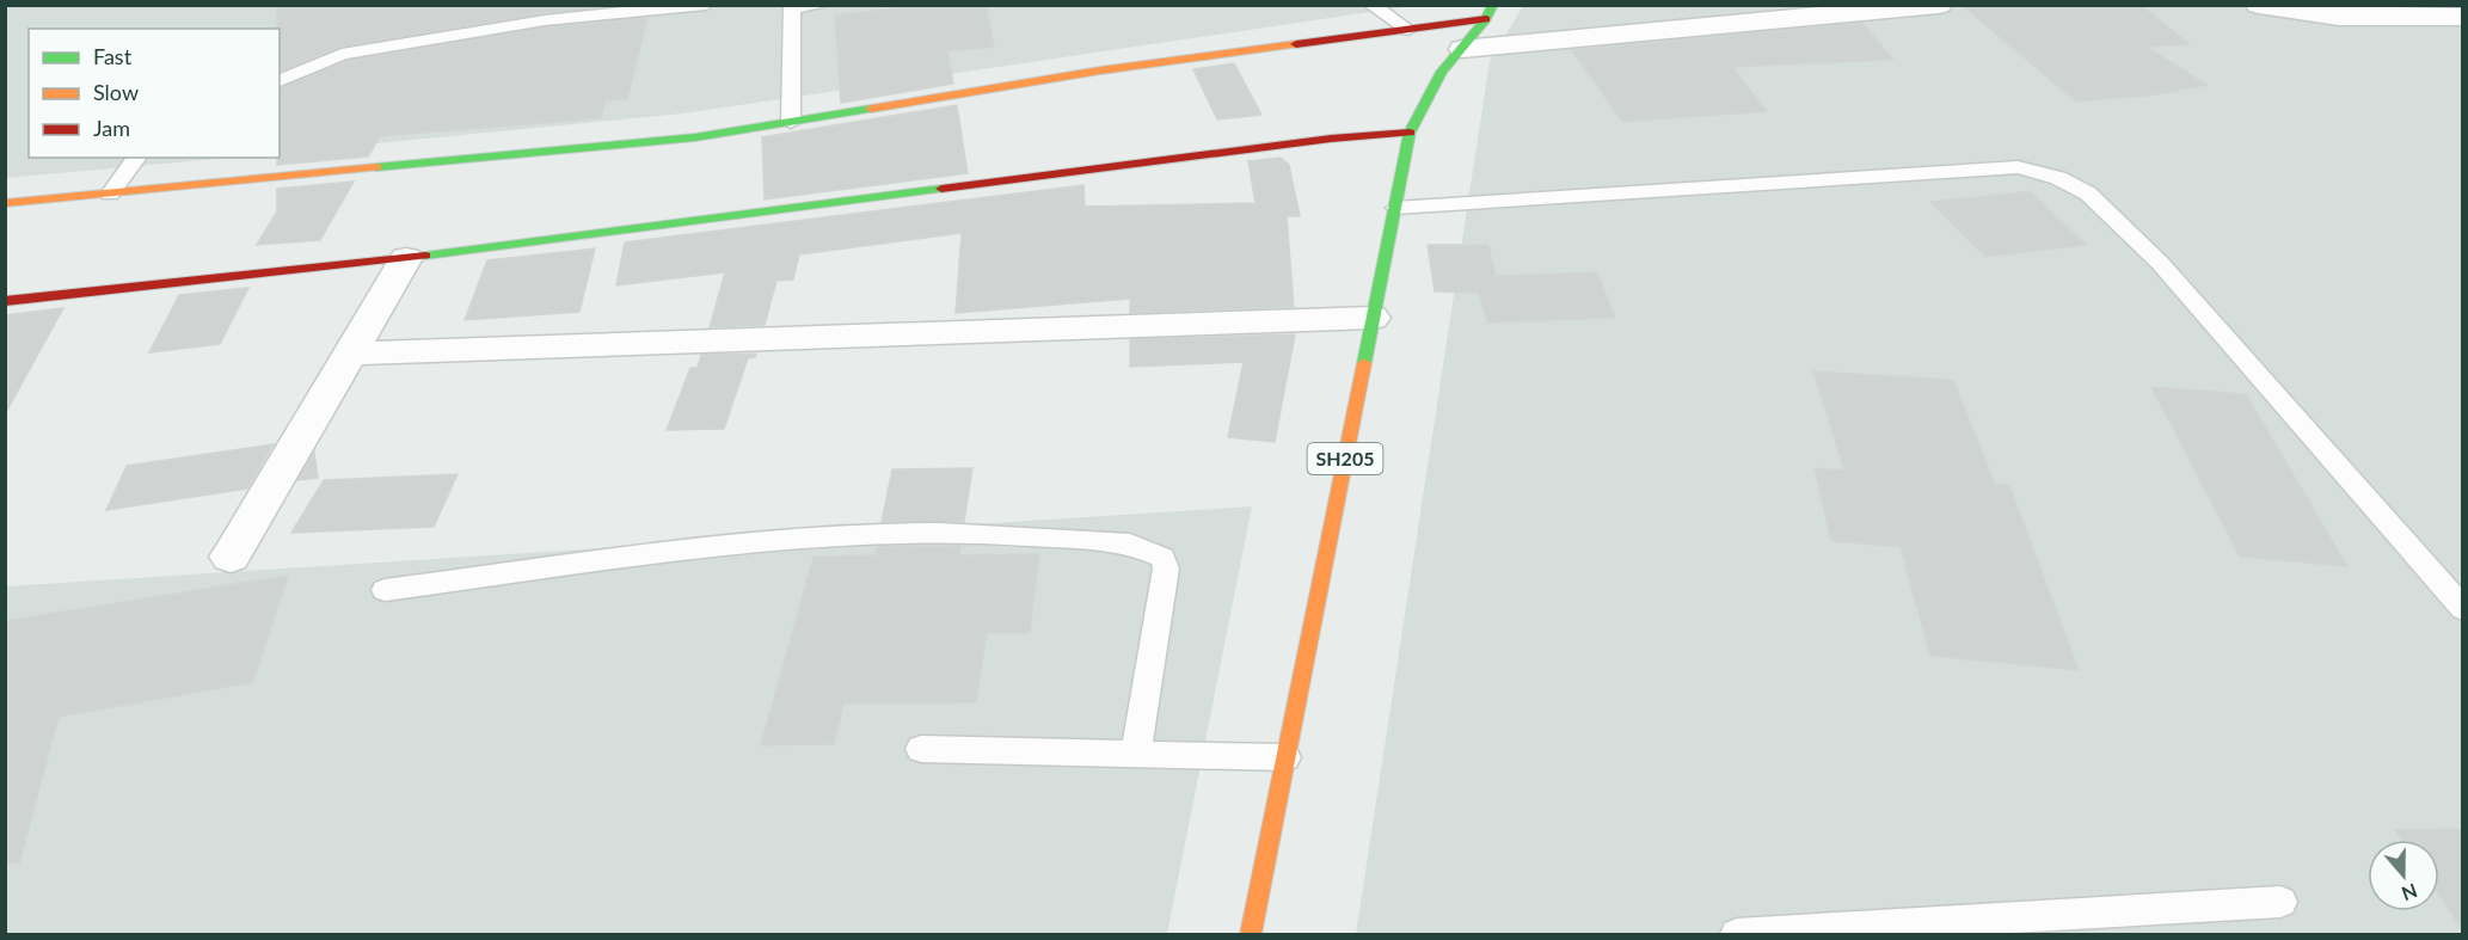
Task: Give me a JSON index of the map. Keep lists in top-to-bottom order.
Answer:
{
  "streets": {
    "street": ["SH205"]
  },
  "legend": ["Fast", "Slow", "Jam"],
  "north": "bottom"
}
